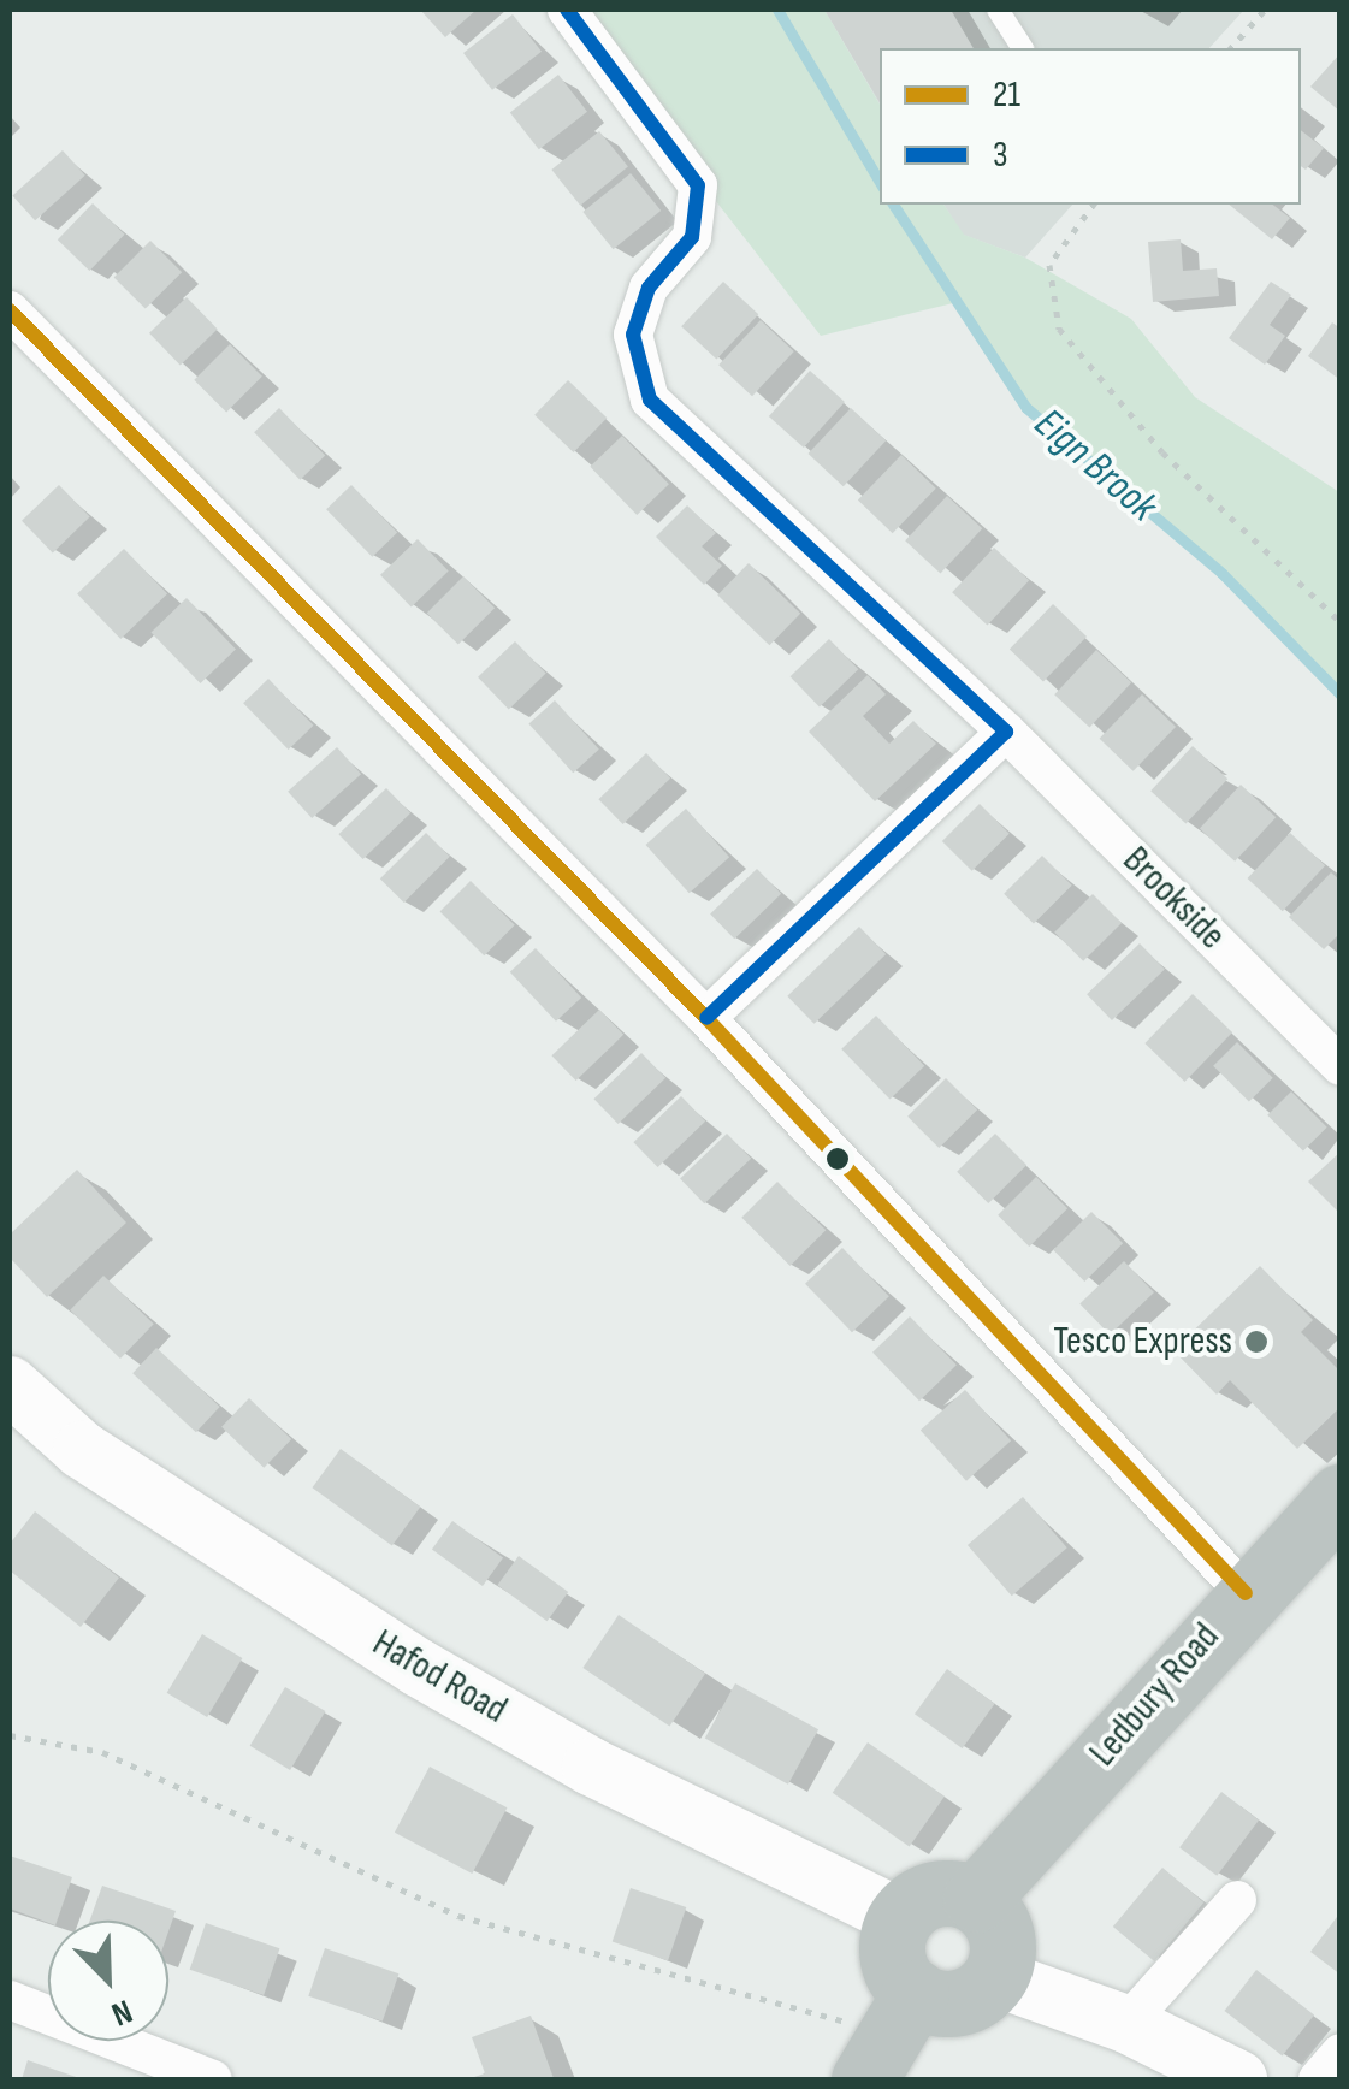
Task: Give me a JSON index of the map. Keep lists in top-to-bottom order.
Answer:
{
  "streets": {
    "highway": ["Ledbury Road"],
    "street": ["Brookside", "Hafod Road"]
  },
  "water": ["Eign Brook"],
  "places": ["Tesco Express"],
  "lines": ["transit line 3", "transit line 21"],
  "legend": ["21", "3"],
  "north": "bottom right"
}
